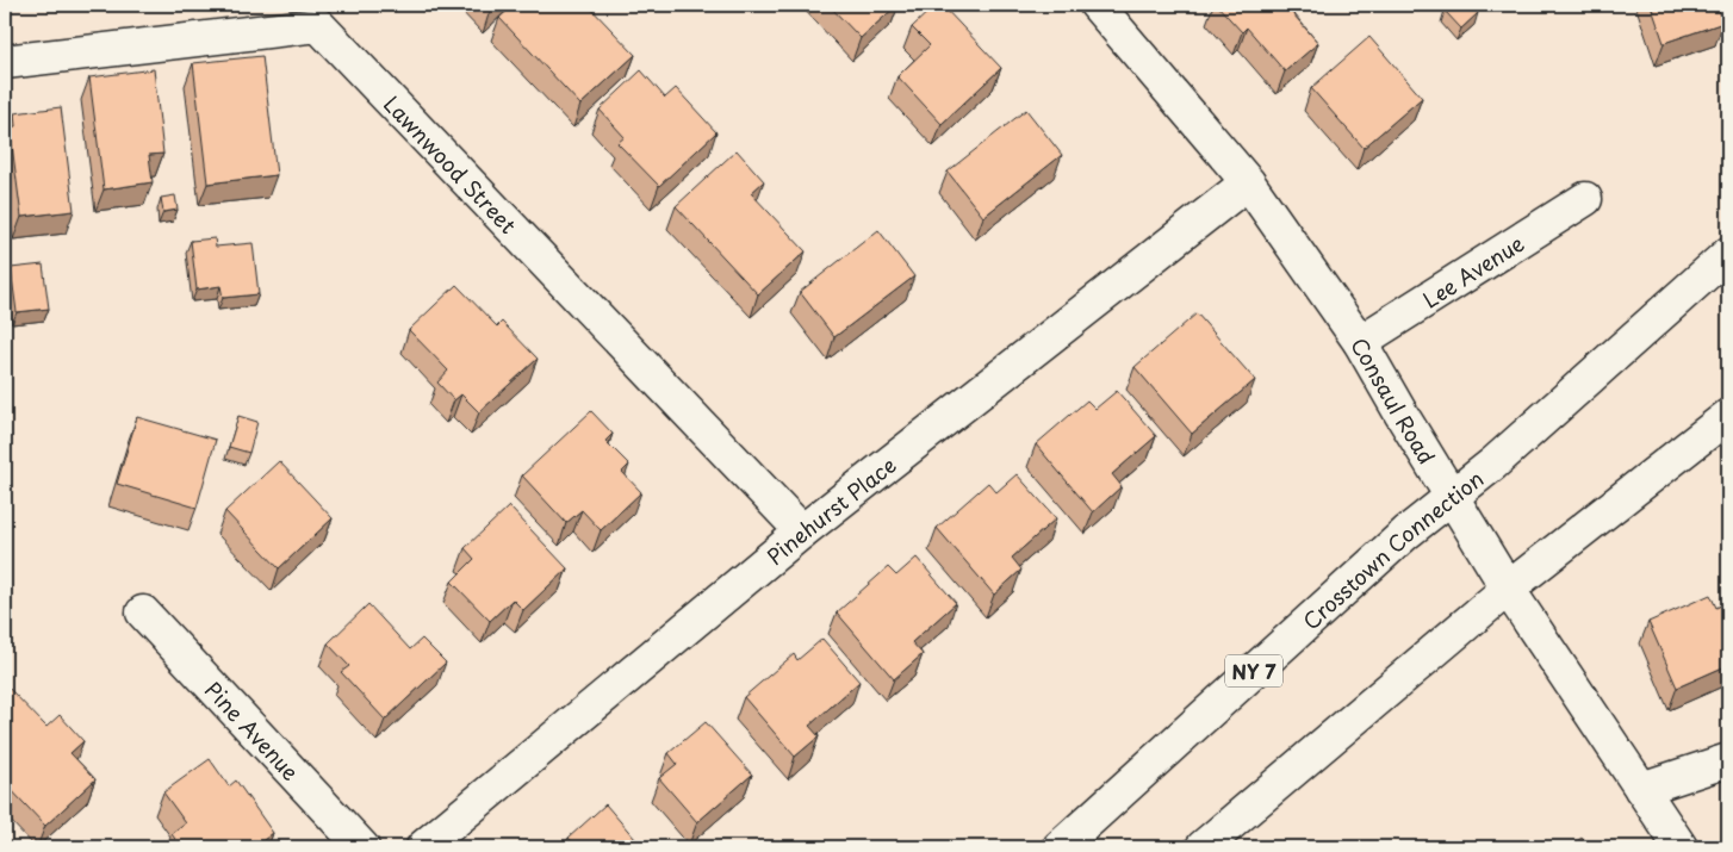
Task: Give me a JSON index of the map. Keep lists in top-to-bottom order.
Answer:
{
  "streets": {
    "main road": [
      "Lawnwood Street",
      "Lee Avenue",
      "Consaul Road",
      "Pinehurst Place",
      "Crosstown Connection",
      "NY 7",
      "Pine Avenue"
    ]
  },
  "crossings": [
    ["Lawnwood Street", "Pinehurst Place"],
    ["Lee Avenue", "Consaul Road"],
    ["Consaul Road", "Pinehurst Place"],
    ["Consaul Road", "Crosstown Connection"]
  ]
}
